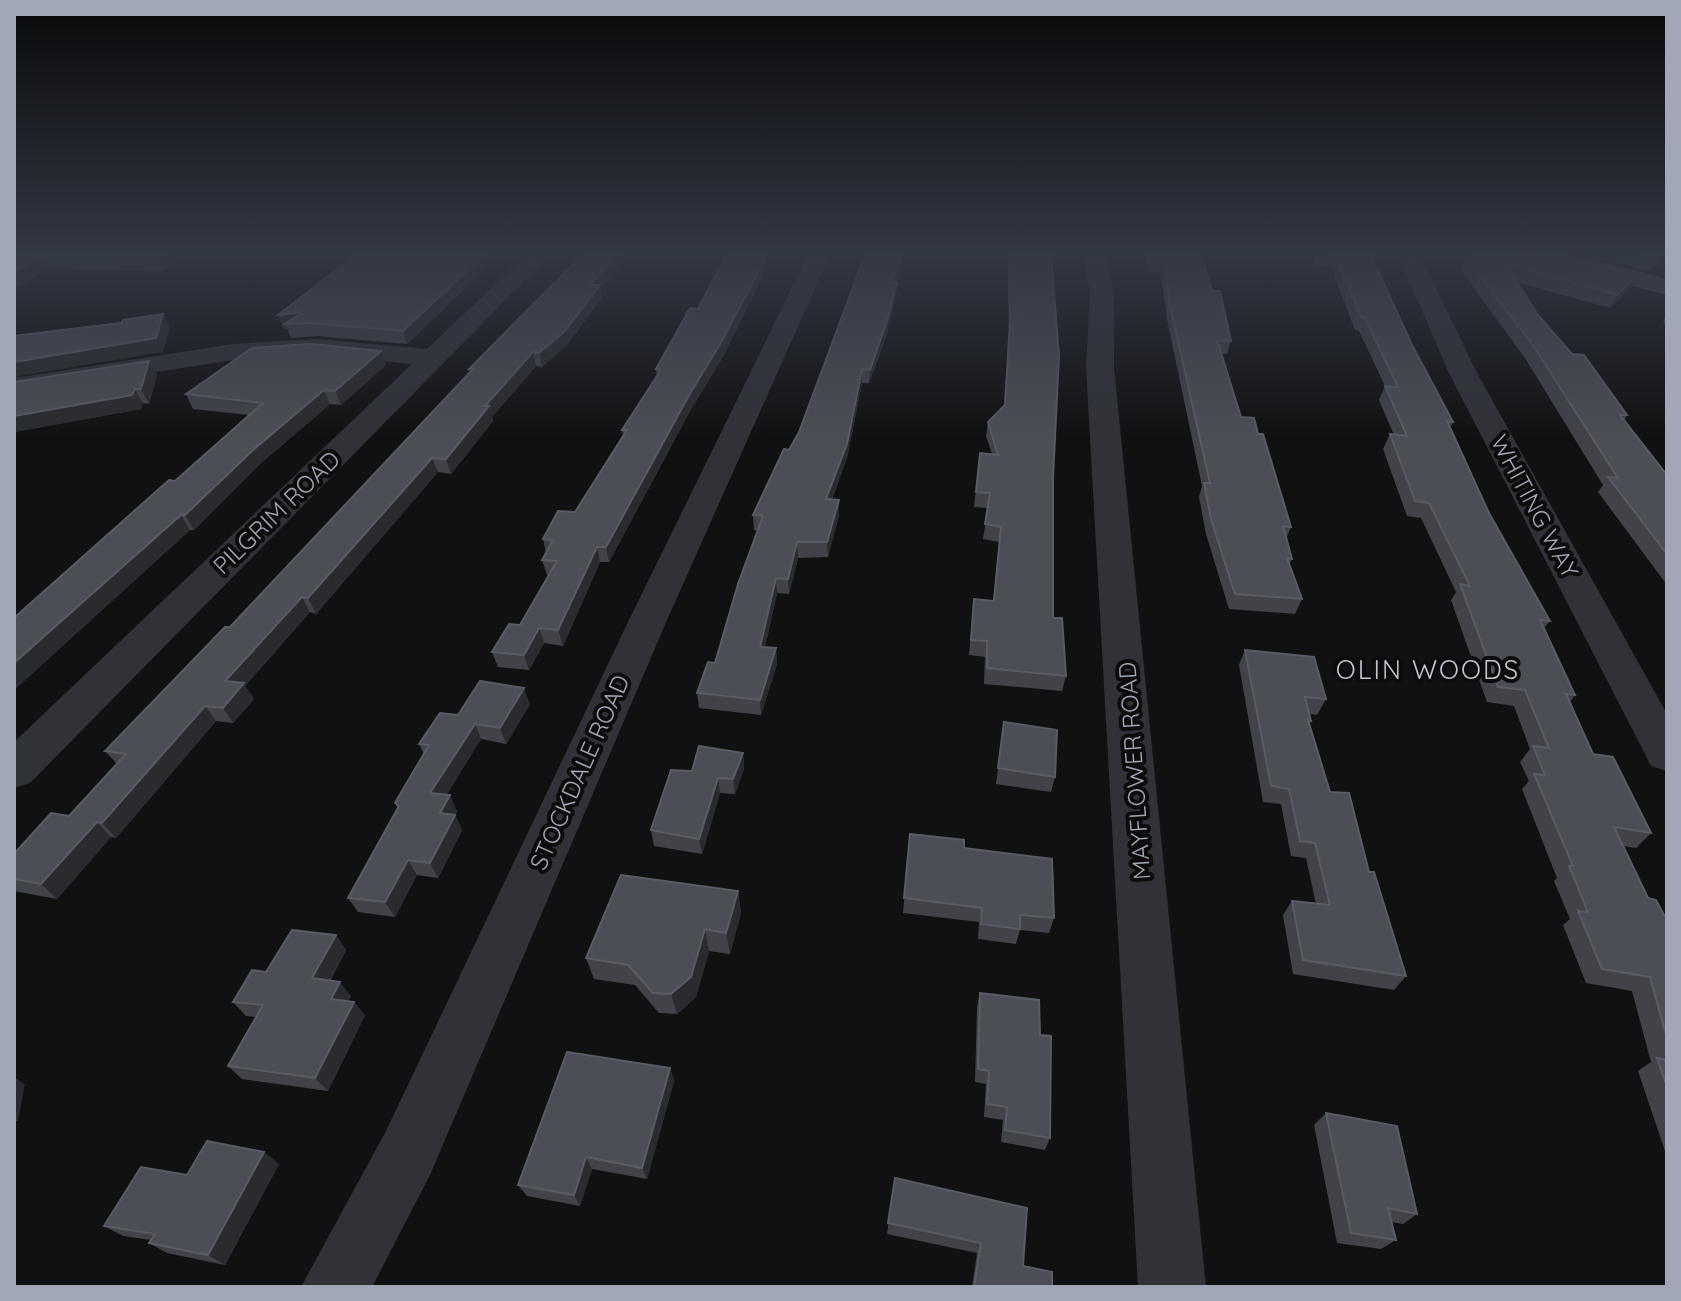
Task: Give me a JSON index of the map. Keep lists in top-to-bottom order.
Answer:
{
  "streets": {
    "street": [
      "WHITING WAY",
      "PILGRIM ROAD",
      "MAYFLOWER ROAD",
      "STOCKDALE ROAD"
    ]
  },
  "districts": ["OLIN WOODS"]
}
